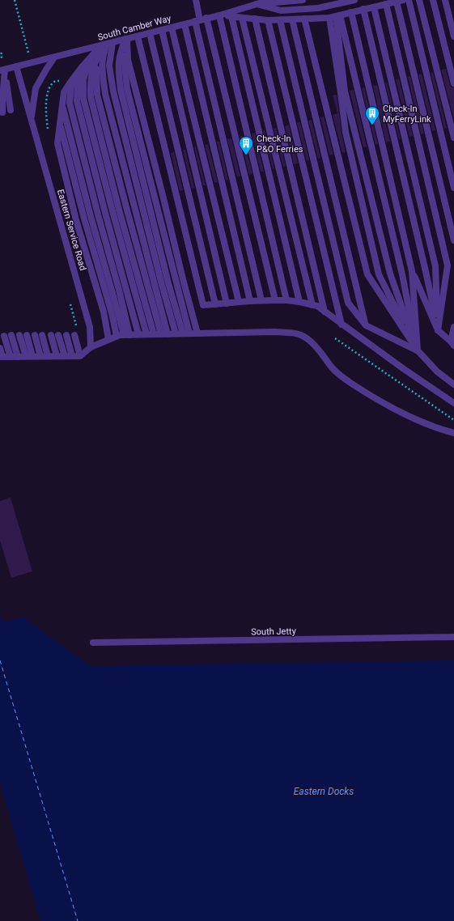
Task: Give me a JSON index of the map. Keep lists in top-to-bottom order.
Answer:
{
  "streets": {
    "lane": ["South Camber Way", "Eastern Service Road", "South Jetty"]
  },
  "crossings": [
    ["South Camber Way", "Eastern Service Road"]
  ],
  "water": ["Eastern Docks"],
  "places": {
    "building": ["Check-In MyFerryLink", "Check-In P&O Ferries"]
  }
}
